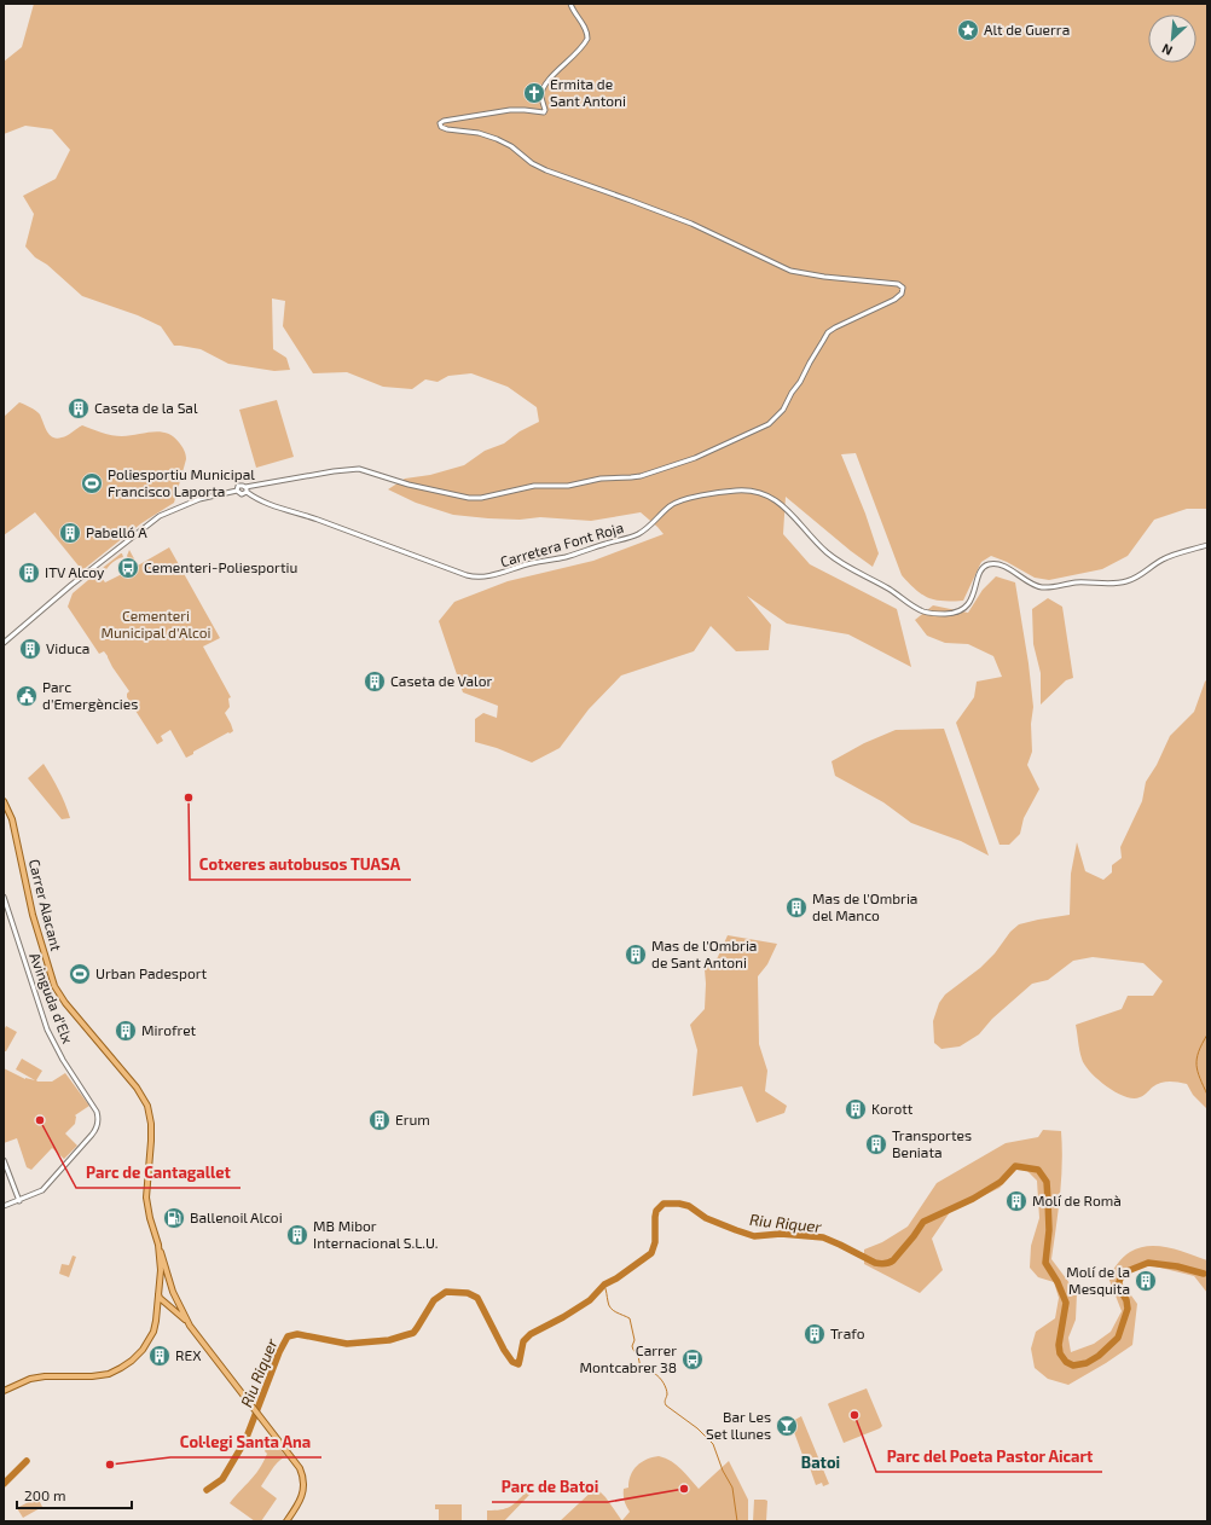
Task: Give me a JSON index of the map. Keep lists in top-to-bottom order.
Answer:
{
  "streets": {
    "main road": ["Carrer Alacant"],
    "street": ["Carretera Font Roja", "Avinguda d'Elx"]
  },
  "districts": ["Batoi"],
  "water": ["Riu Riquer"],
  "parks": ["Cementeri Municipal d'Alcoi"],
  "places": {
    "place": ["Alt de Guerra"],
    "church": ["Ermita de Sant Antoni"],
    "building": [
      "Caseta de la Sal",
      "Pabelló A",
      "ITV Alcoy",
      "Viduca",
      "Caseta de Valor",
      "Mas de l'Ombria del Manco",
      "Mas de l'Ombria de Sant Antoni",
      "Mirofret",
      "Korott",
      "Erum",
      "Transportes Beniata",
      "Molí de Romà",
      "MB Mibor Internacional S.L.U.",
      "Molí de la Mesquita",
      "Trafo",
      "REX"
    ],
    "sports": ["Poliesportiu Municipal Francisco Laporta", "Urban Padesport"],
    "bus stop": ["Cementeri-Poliesportiu", "Carrer Montcabrer 38"],
    "public building": ["Parc d'Emergències"],
    "other": [
      "Cotxeres autobusos TUASA",
      "Parc de Cantagallet",
      "Parc del Poeta Pastor Aicart",
      "Col·legi Santa Ana",
      "Parc de Batoi"
    ],
    "fuel station": ["Ballenoil Alcoi"],
    "bar": ["Bar Les Set llunes"]
  },
  "scale_bar": "200 m",
  "north": "bottom left"
}
